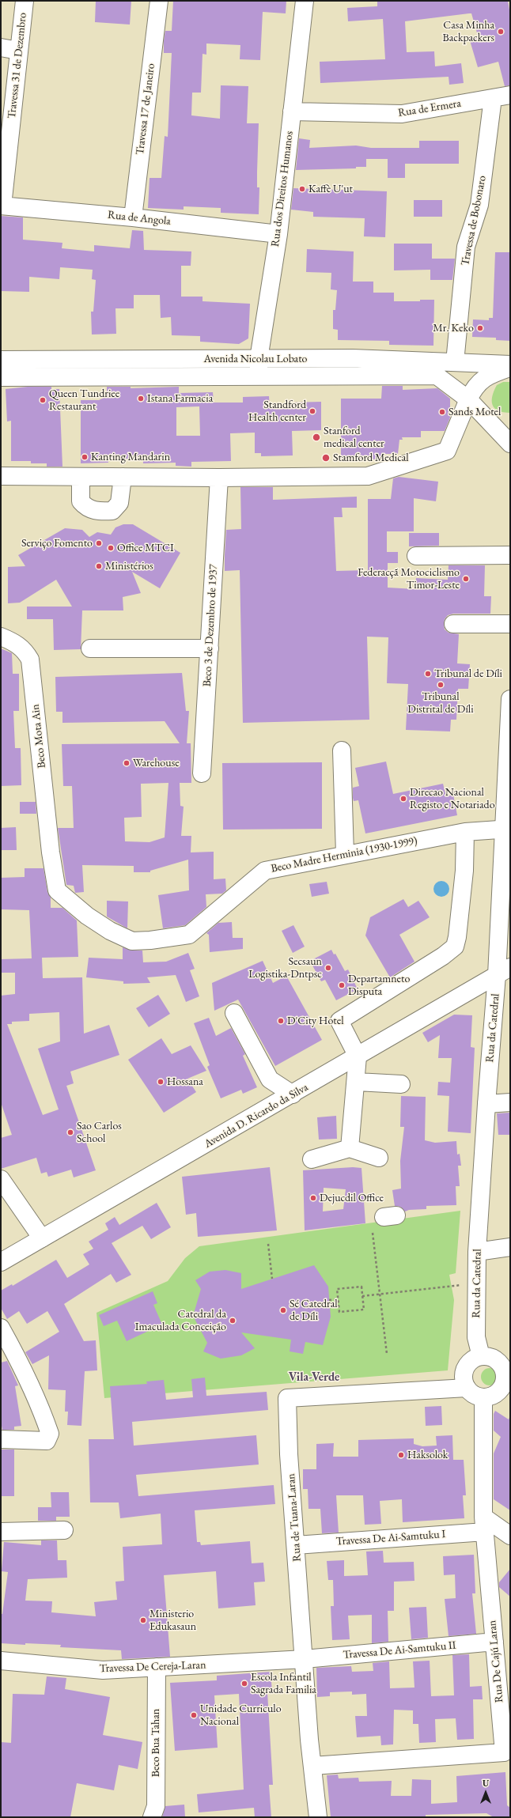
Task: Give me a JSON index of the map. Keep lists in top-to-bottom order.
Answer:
{
  "streets": {
    "street": [
      "Travessa 31 de Dezembro",
      "Rua de Ermera",
      "Travessa 17 de Janeiro",
      "Rua dos Direitos Humanos",
      "Rua de Angola",
      "Travessa de Bobonaro",
      "Avenida Nicolau Lobato",
      "Beco 3 de Dezembro de 1937",
      "Beco Mota Ain",
      "Beco Madre Herminia (1930-1999)",
      "Rua da Catedral",
      "Avenida D. Ricardo da Silva",
      "Rua de Tuana-Laran",
      "Travessa De Ai-Samtuku I",
      "Travessa De Ai-Samtuku II",
      "Rua De Cajú Laran",
      "Travessa De Cereja-Laran",
      "Beco Bua Tahan"
    ]
  },
  "crossings": [
    ["Travessa 31 de Dezembro", "Rua de Angola"],
    ["Rua de Ermera", "Rua dos Direitos Humanos"],
    ["Rua de Ermera", "Travessa de Bobonaro"],
    ["Travessa 17 de Janeiro", "Rua de Angola"],
    ["Rua dos Direitos Humanos", "Rua de Angola"],
    ["Rua dos Direitos Humanos", "Avenida Nicolau Lobato"],
    ["Travessa de Bobonaro", "Avenida Nicolau Lobato"],
    ["Beco Mota Ain", "Beco Madre Herminia (1930-1999)"],
    ["Beco Madre Herminia (1930-1999)", "Rua da Catedral"],
    ["Rua da Catedral", "Avenida D. Ricardo da Silva"],
    ["Rua da Catedral", "Rua de Tuana-Laran"],
    ["Rua da Catedral", "Rua De Cajú Laran"],
    ["Rua de Tuana-Laran", "Travessa De Ai-Samtuku I"],
    ["Rua de Tuana-Laran", "Travessa De Ai-Samtuku II"],
    ["Rua de Tuana-Laran", "Rua De Cajú Laran"],
    ["Rua de Tuana-Laran", "Travessa De Cereja-Laran"],
    ["Travessa De Ai-Samtuku I", "Rua De Cajú Laran"],
    ["Travessa De Ai-Samtuku II", "Rua De Cajú Laran"],
    ["Travessa De Ai-Samtuku II", "Travessa De Cereja-Laran"],
    ["Travessa De Cereja-Laran", "Beco Bua Tahan"]
  ],
  "districts": ["Vila-Verde"],
  "places": [
    "Casa Minha Backpackers",
    "Kaffè U'ut",
    "Mr. Keko",
    "Istana Farmacia",
    "Queen Tundriee Restaurant",
    "Standford Health center",
    "Sands Motel",
    "Stanford medical center",
    "Kanting Mandarin",
    "Stamford Medical",
    "Serviço Fomento",
    "Office MTCI",
    "Ministérios",
    "Federacçã Motociclismo Timor-Leste",
    "Tribunal de Díli",
    "Tribunal Distrital de Díli",
    "Warehouse",
    "Direcao Nacional Registo e Notariado",
    "Secsaun Logistika-Dntpsc",
    "Departamneto Disputa",
    "D'City Hotel",
    "Hossana",
    "Sao Carlos School",
    "Dejucdil Office",
    "Sé Catedral de Díli",
    "Catedral da Imaculada Conceição",
    "Haksolok",
    "Ministerio Edukasaun",
    "Escola Infantil Sagrada Familia",
    "Unidade Curriculo Nacional"
  ],
  "north": "top"
}
